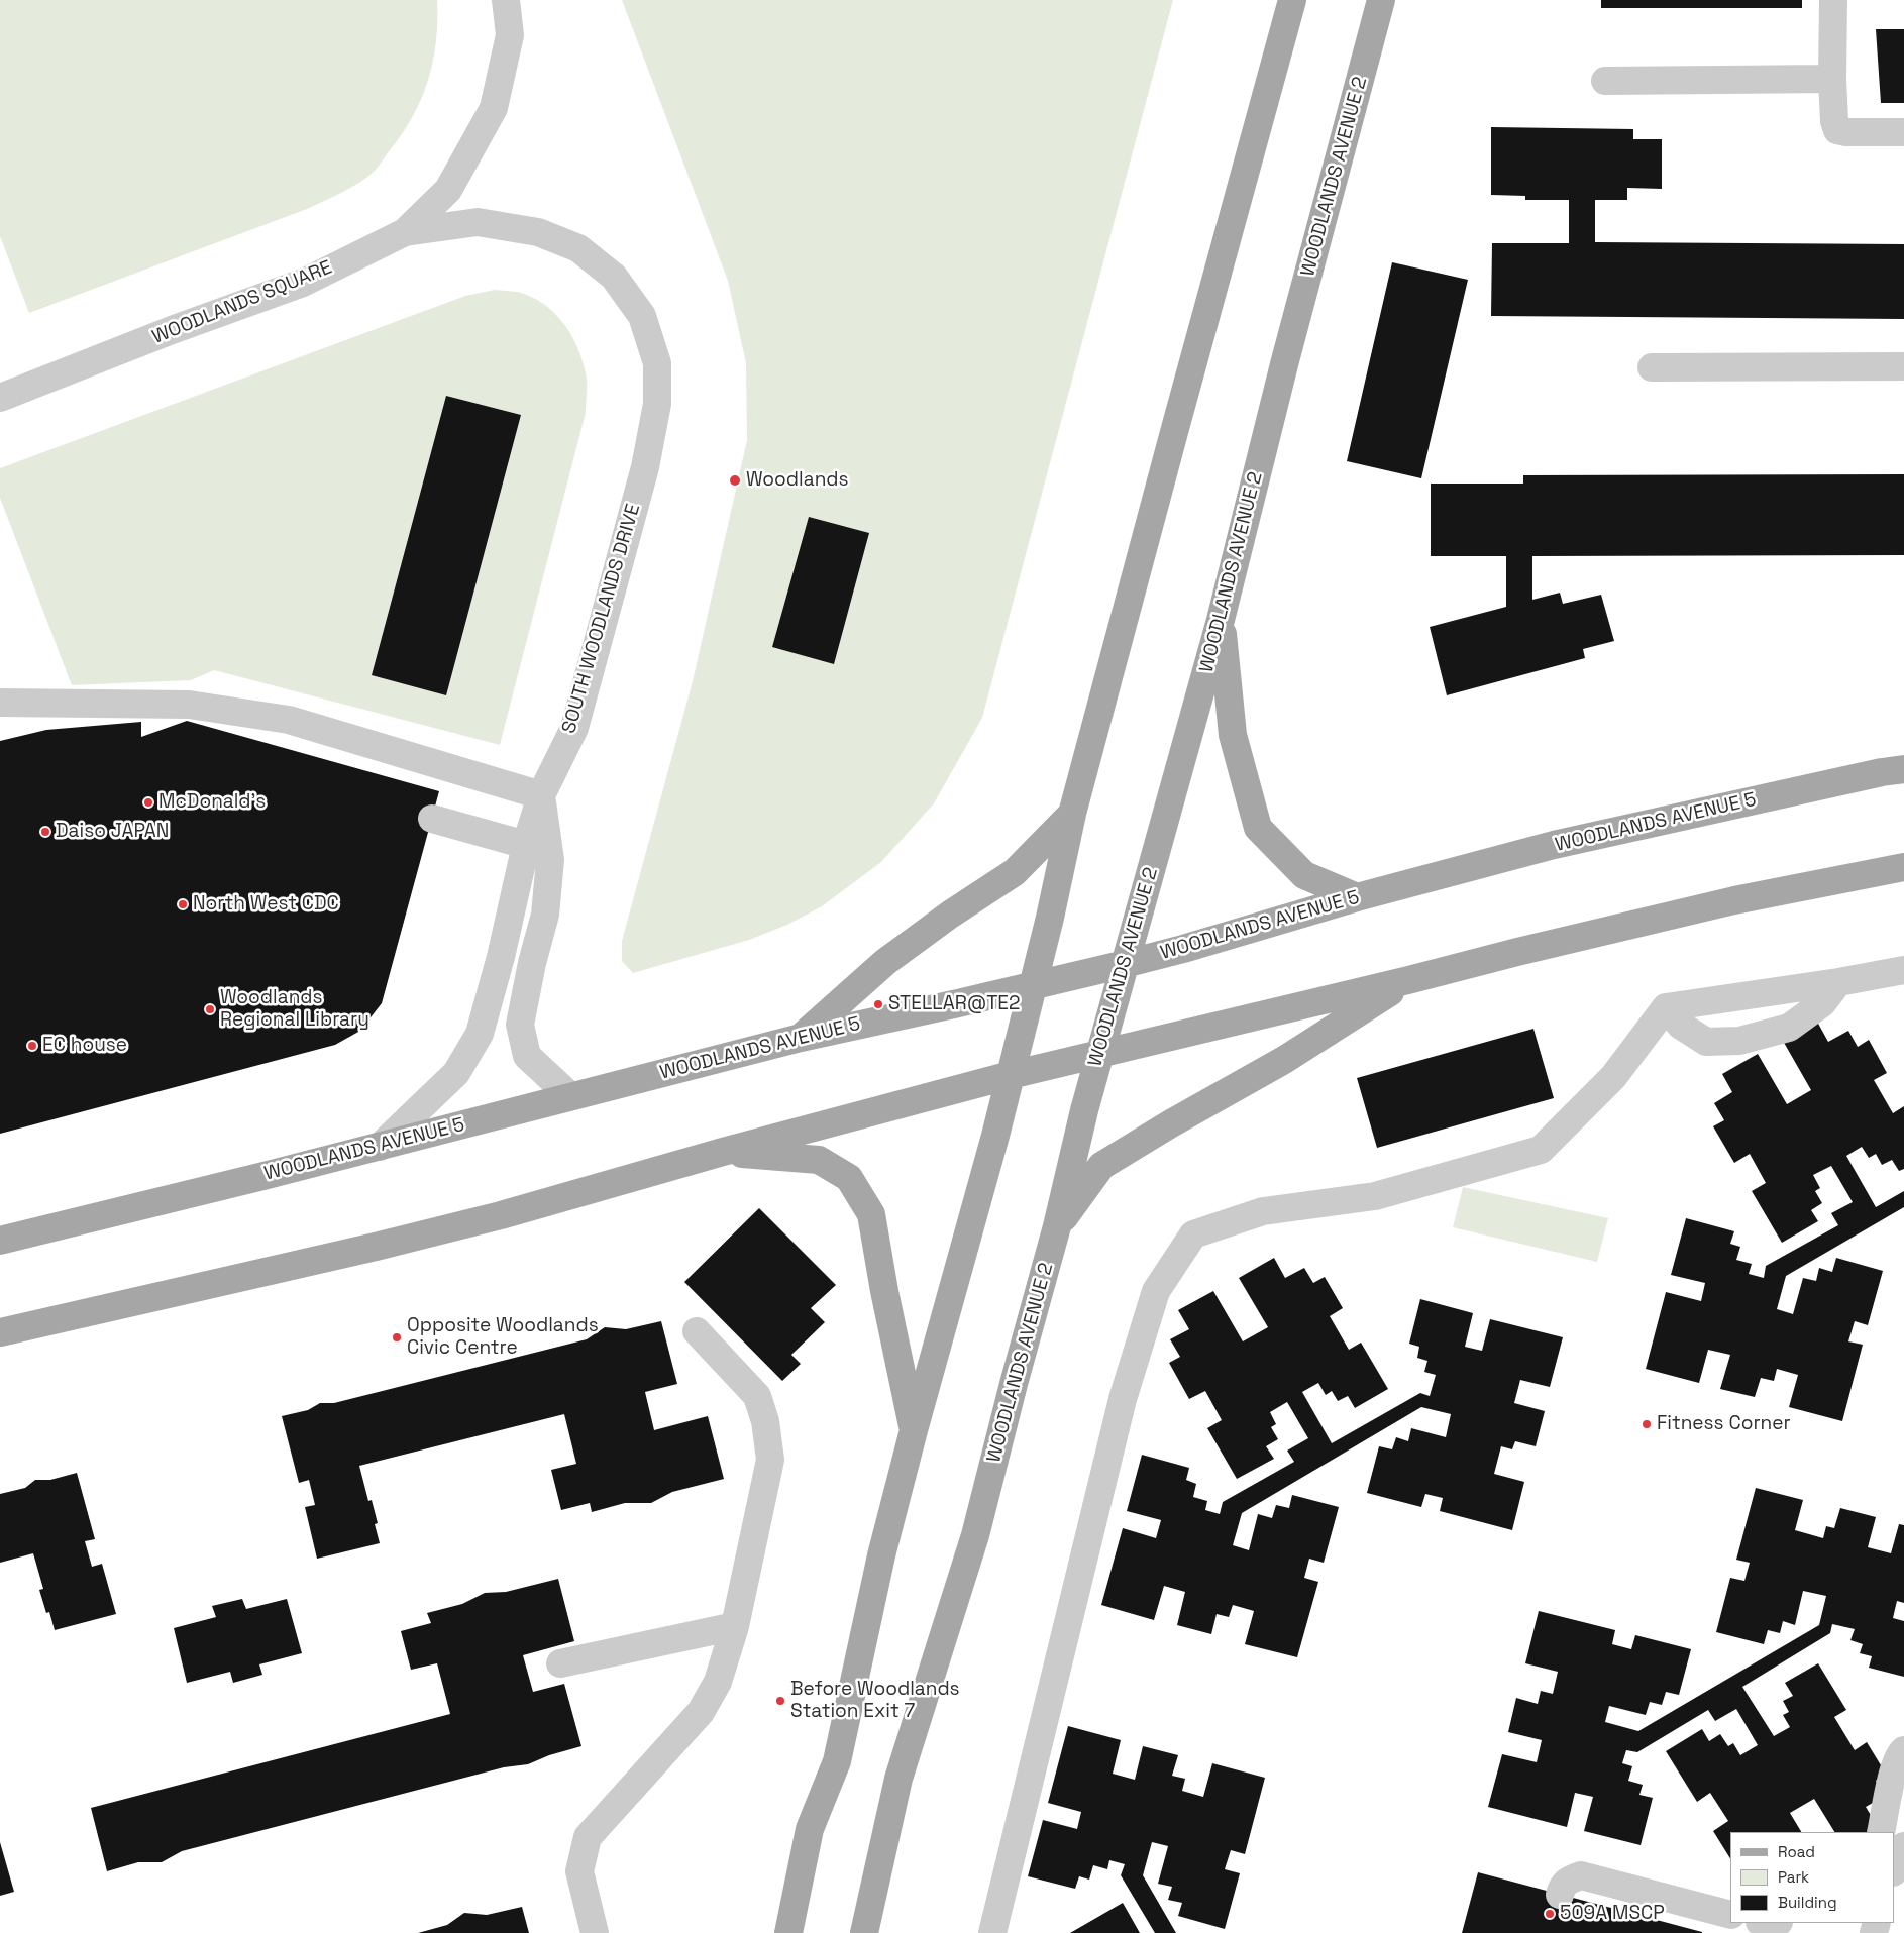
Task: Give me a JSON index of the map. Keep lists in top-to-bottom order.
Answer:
{
  "streets": {
    "main road": ["WOODLANDS AVENUE 2", "WOODLANDS AVENUE 5"],
    "street": ["WOODLANDS SQUARE", "SOUTH WOODLANDS DRIVE"]
  },
  "crossings": [
    ["WOODLANDS AVENUE 2", "WOODLANDS AVENUE 5"],
    ["WOODLANDS SQUARE", "SOUTH WOODLANDS DRIVE"],
    ["SOUTH WOODLANDS DRIVE", "WOODLANDS AVENUE 5"]
  ],
  "places": [
    "Woodlands",
    "McDonald's",
    "Daiso JAPAN",
    "North West CDC",
    "STELLAR@TE2",
    "Woodlands Regional Library",
    "EC house",
    "Opposite Woodlands Civic Centre",
    "Fitness Corner",
    "Before Woodlands Station Exit 7",
    "509A MSCP"
  ],
  "legend": ["Road", "Park", "Building"]
}
